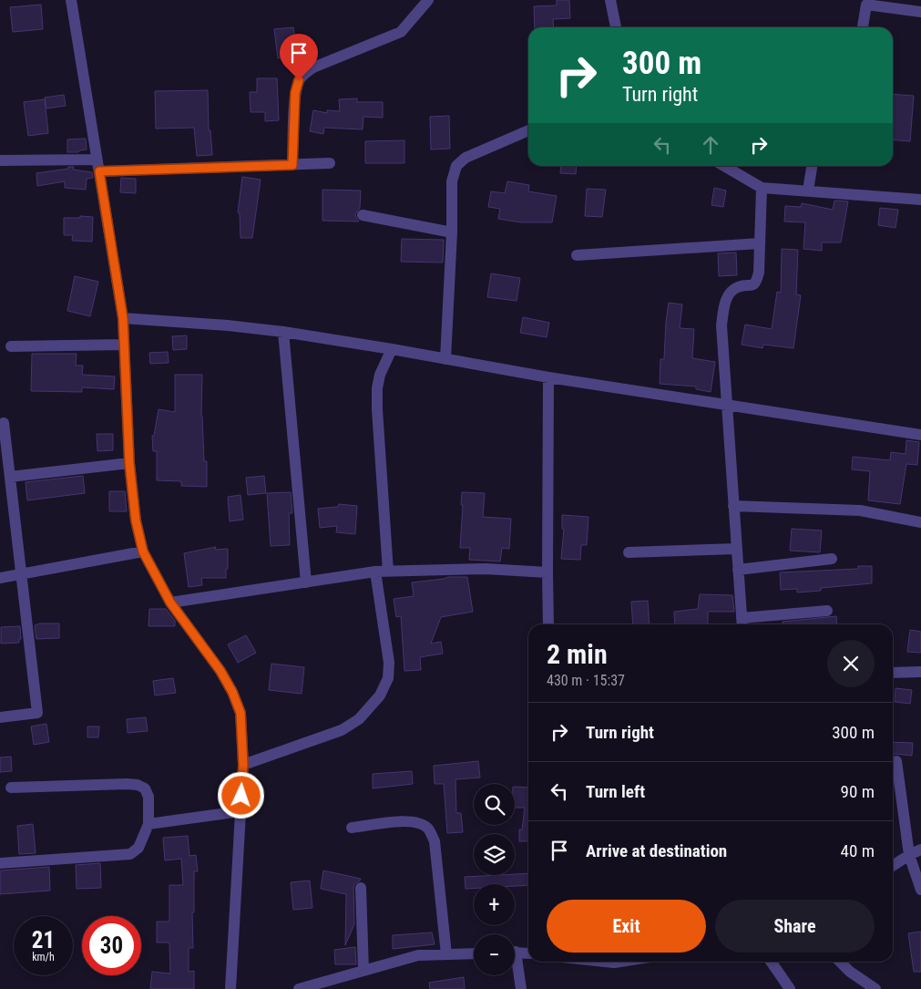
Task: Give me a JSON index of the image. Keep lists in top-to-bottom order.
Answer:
{
  "page": {
    "turn": ["300 m", "Turn right"],
    "heading": ["2 min", "430 m · 15:37"],
    "list": [
      {
        "name": "Turn right",
        "value": "300 m"
      },
      {
        "name": "Turn left",
        "value": "90 m"
      },
      {
        "name": "Arrive at destination",
        "value": "40 m"
      }
    ],
    "map_buttons": ["+", "−"],
    "buttons": ["Exit", "Share"],
    "speed": "21 km/h",
    "limit": "30"
  }
}
